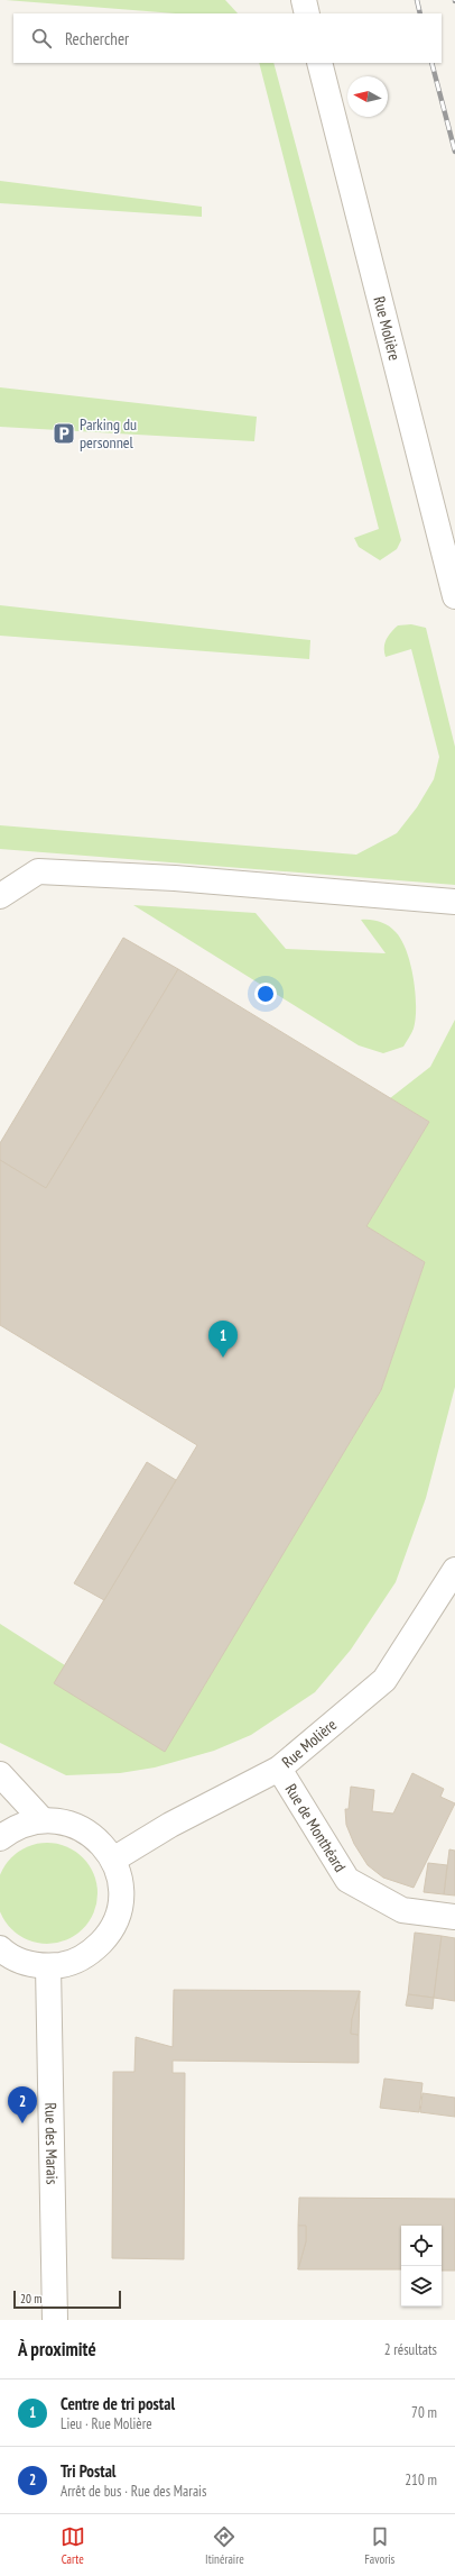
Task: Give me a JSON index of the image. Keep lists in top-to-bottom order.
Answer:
{
  "streets": {
    "street": ["Rue Molière", "Rue de Monthéard", "Rue des Marais"]
  },
  "crossings": [
    ["Rue Molière", "Rue de Monthéard"]
  ],
  "places": {
    "parking": ["Parking du personnel"]
  },
  "scale_bar": "20 m",
  "north": "left",
  "page": {
    "search": "Rechercher",
    "pins": ["1", "2"],
    "scale": "20 m",
    "heading": ["À proximité", "2 résultats"],
    "list": [
      {
        "mark": "1",
        "name": "Centre de tri postal",
        "note": "Lieu · Rue Molière",
        "value": "70 m"
      },
      {
        "mark": "2",
        "name": "Tri Postal",
        "note": "Arrêt de bus · Rue des Marais",
        "value": "210 m"
      }
    ],
    "nav": ["Carte", "Itinéraire", "Favoris"]
  }
}
